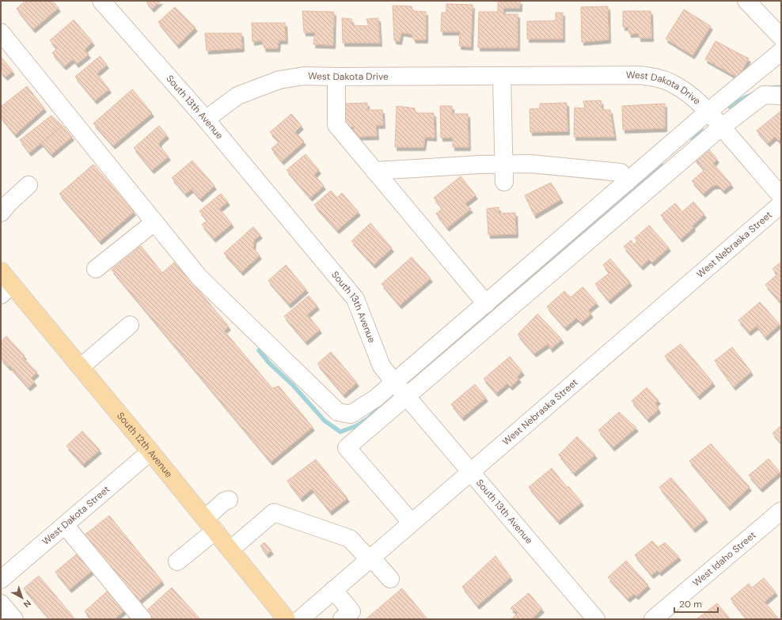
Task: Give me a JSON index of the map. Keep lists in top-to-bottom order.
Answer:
{
  "streets": {
    "main road": ["South 12th Avenue"],
    "street": [
      "West Dakota Drive",
      "South 13th Avenue",
      "West Nebraska Street",
      "West Dakota Street",
      "West Idaho Street"
    ]
  },
  "crossings": [
    ["West Dakota Drive", "South 13th Avenue"],
    ["South 13th Avenue", "West Nebraska Street"],
    ["South 12th Avenue", "West Dakota Street"]
  ],
  "scale_bar": "20 m",
  "north": "bottom right"
}
